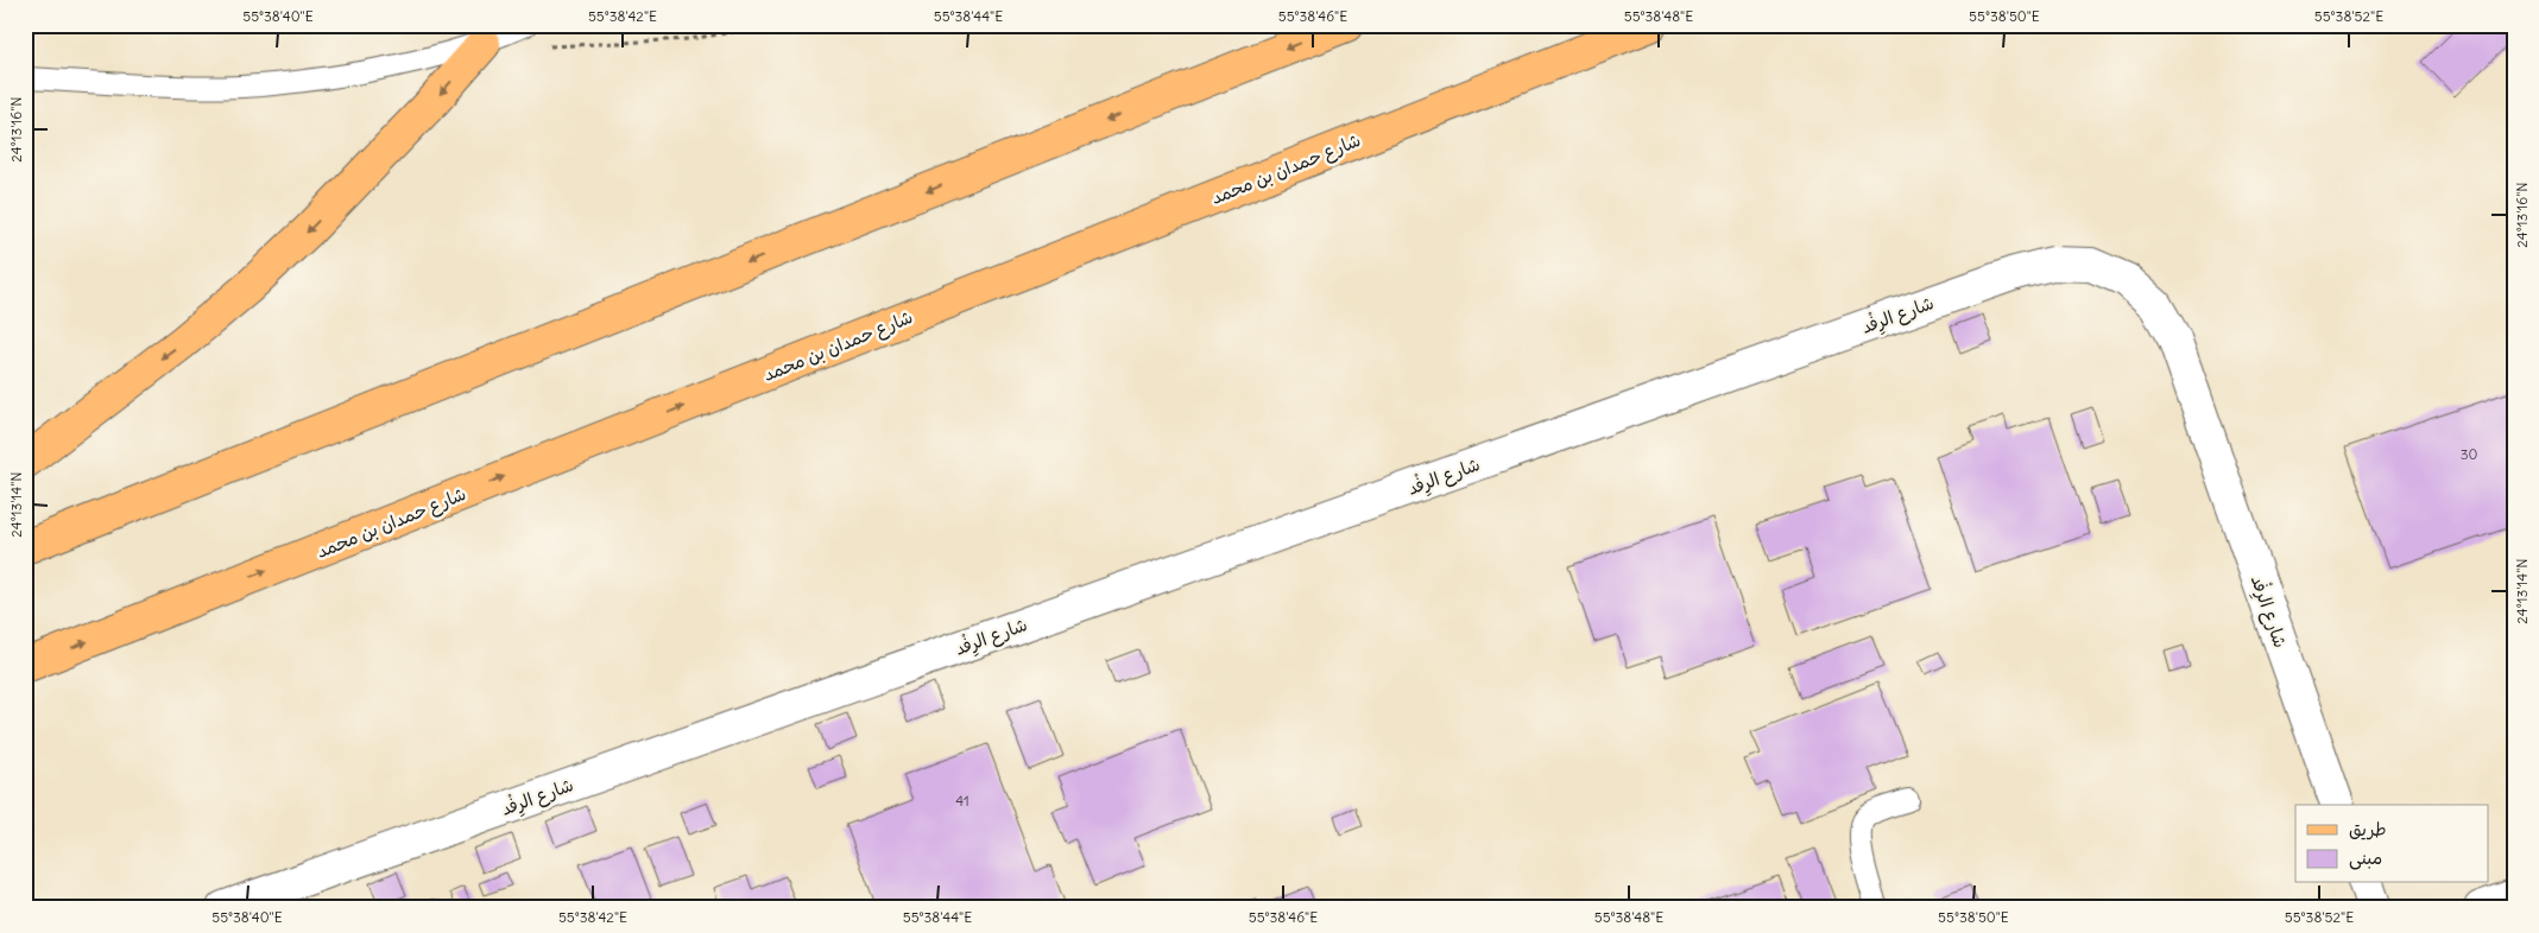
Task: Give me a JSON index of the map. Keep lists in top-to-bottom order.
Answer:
{
  "streets": {
    "main road": ["شارع حمدان بن محمد"],
    "street": ["شارع الرِفْد"]
  },
  "house_numbers": ["30", "41"],
  "legend": ["طريق", "مبنى"],
  "coordinates": [
    "55°38'40\"E",
    "55°38'42\"E",
    "55°38'44\"E",
    "55°38'46\"E",
    "55°38'48\"E",
    "55°38'50\"E",
    "55°38'52\"E",
    "24°13'16\"N",
    "24°13'14\"N"
  ]
}
